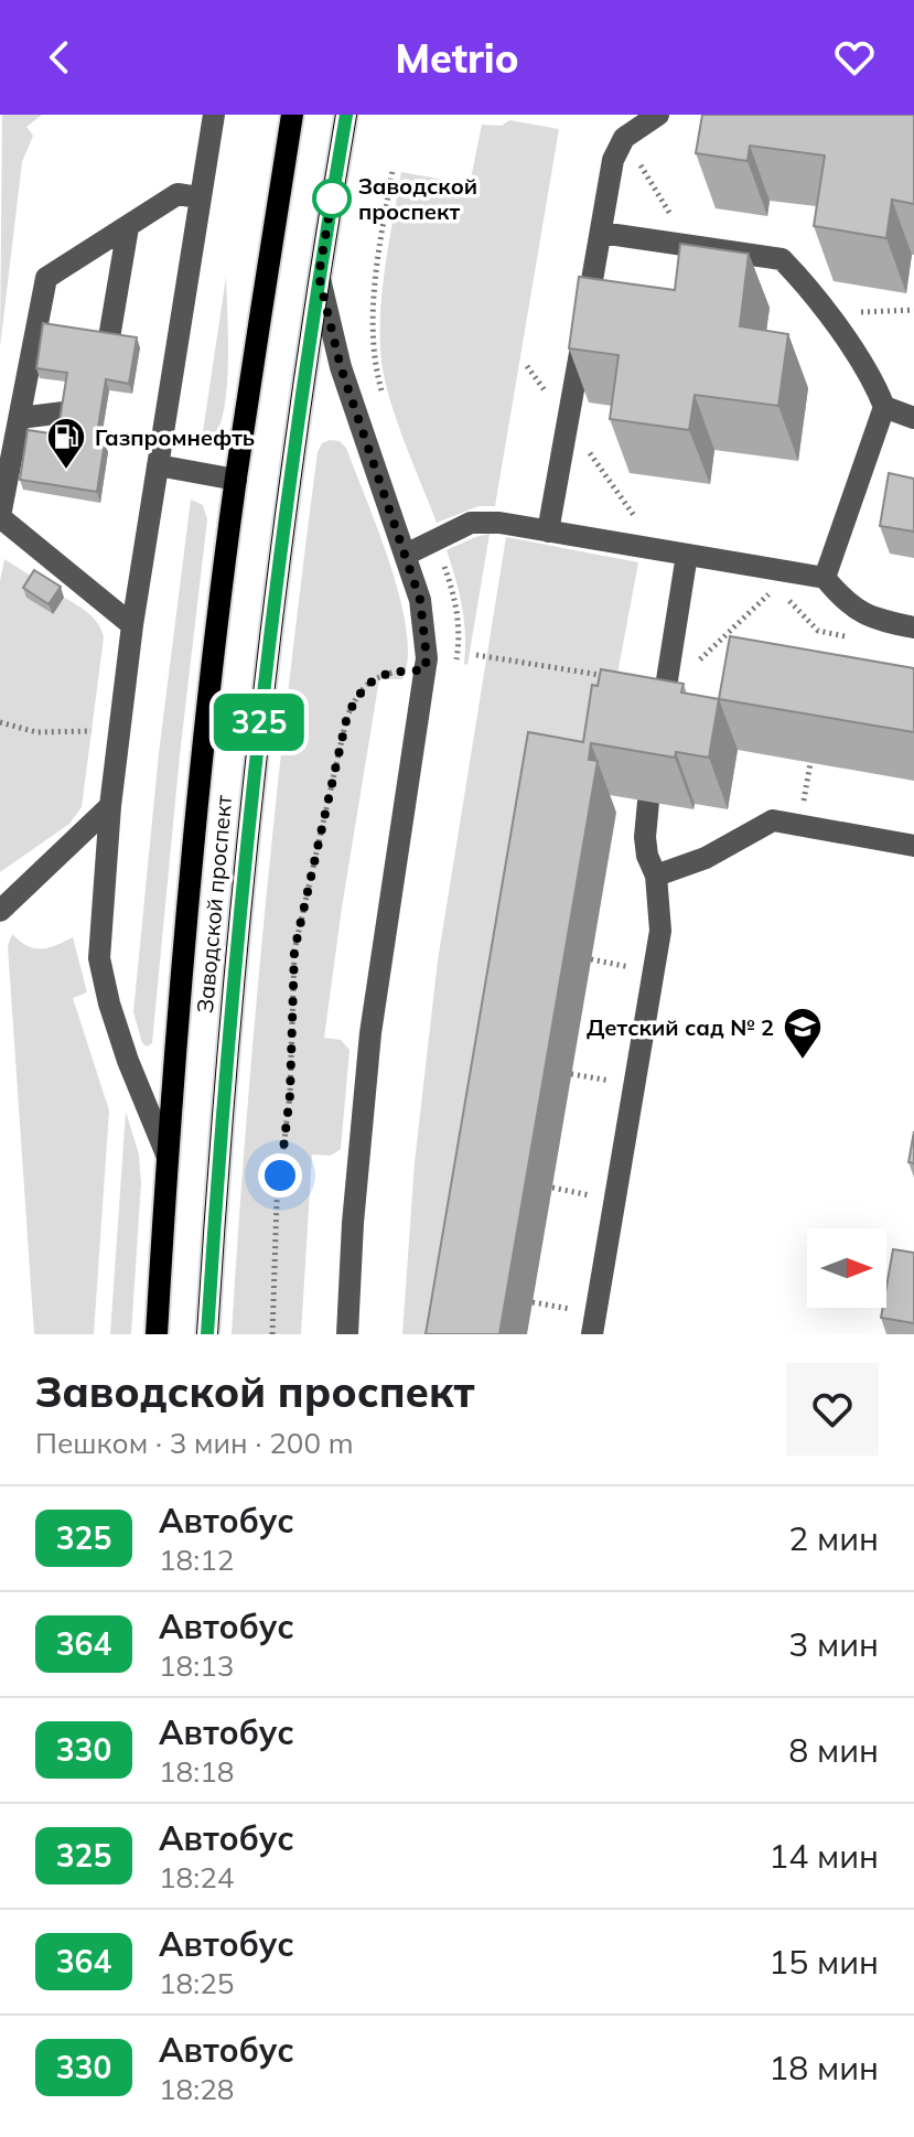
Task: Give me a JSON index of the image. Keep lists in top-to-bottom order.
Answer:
{
  "streets": {
    "main road": ["Заводской проспект"]
  },
  "places": {
    "other": ["Заводской проспект"],
    "fuel station": ["Газпромнефть"],
    "school or university": ["Детский сад № 2"]
  },
  "lines": ["bus line 325"],
  "north": "right",
  "page": {
    "header": "Metrio",
    "on_map": "325",
    "heading": ["Заводской проспект", "Пешком · 3 мин · 200 m"],
    "list": [
      {
        "mark": "325",
        "name": "Автобус",
        "note": "18:12",
        "value": "2 мин"
      },
      {
        "mark": "364",
        "name": "Автобус",
        "note": "18:13",
        "value": "3 мин"
      },
      {
        "mark": "330",
        "name": "Автобус",
        "note": "18:18",
        "value": "8 мин"
      },
      {
        "mark": "325",
        "name": "Автобус",
        "note": "18:24",
        "value": "14 мин"
      },
      {
        "mark": "364",
        "name": "Автобус",
        "note": "18:25",
        "value": "15 мин"
      },
      {
        "mark": "330",
        "name": "Автобус",
        "note": "18:28",
        "value": "18 мин"
      }
    ]
  }
}
